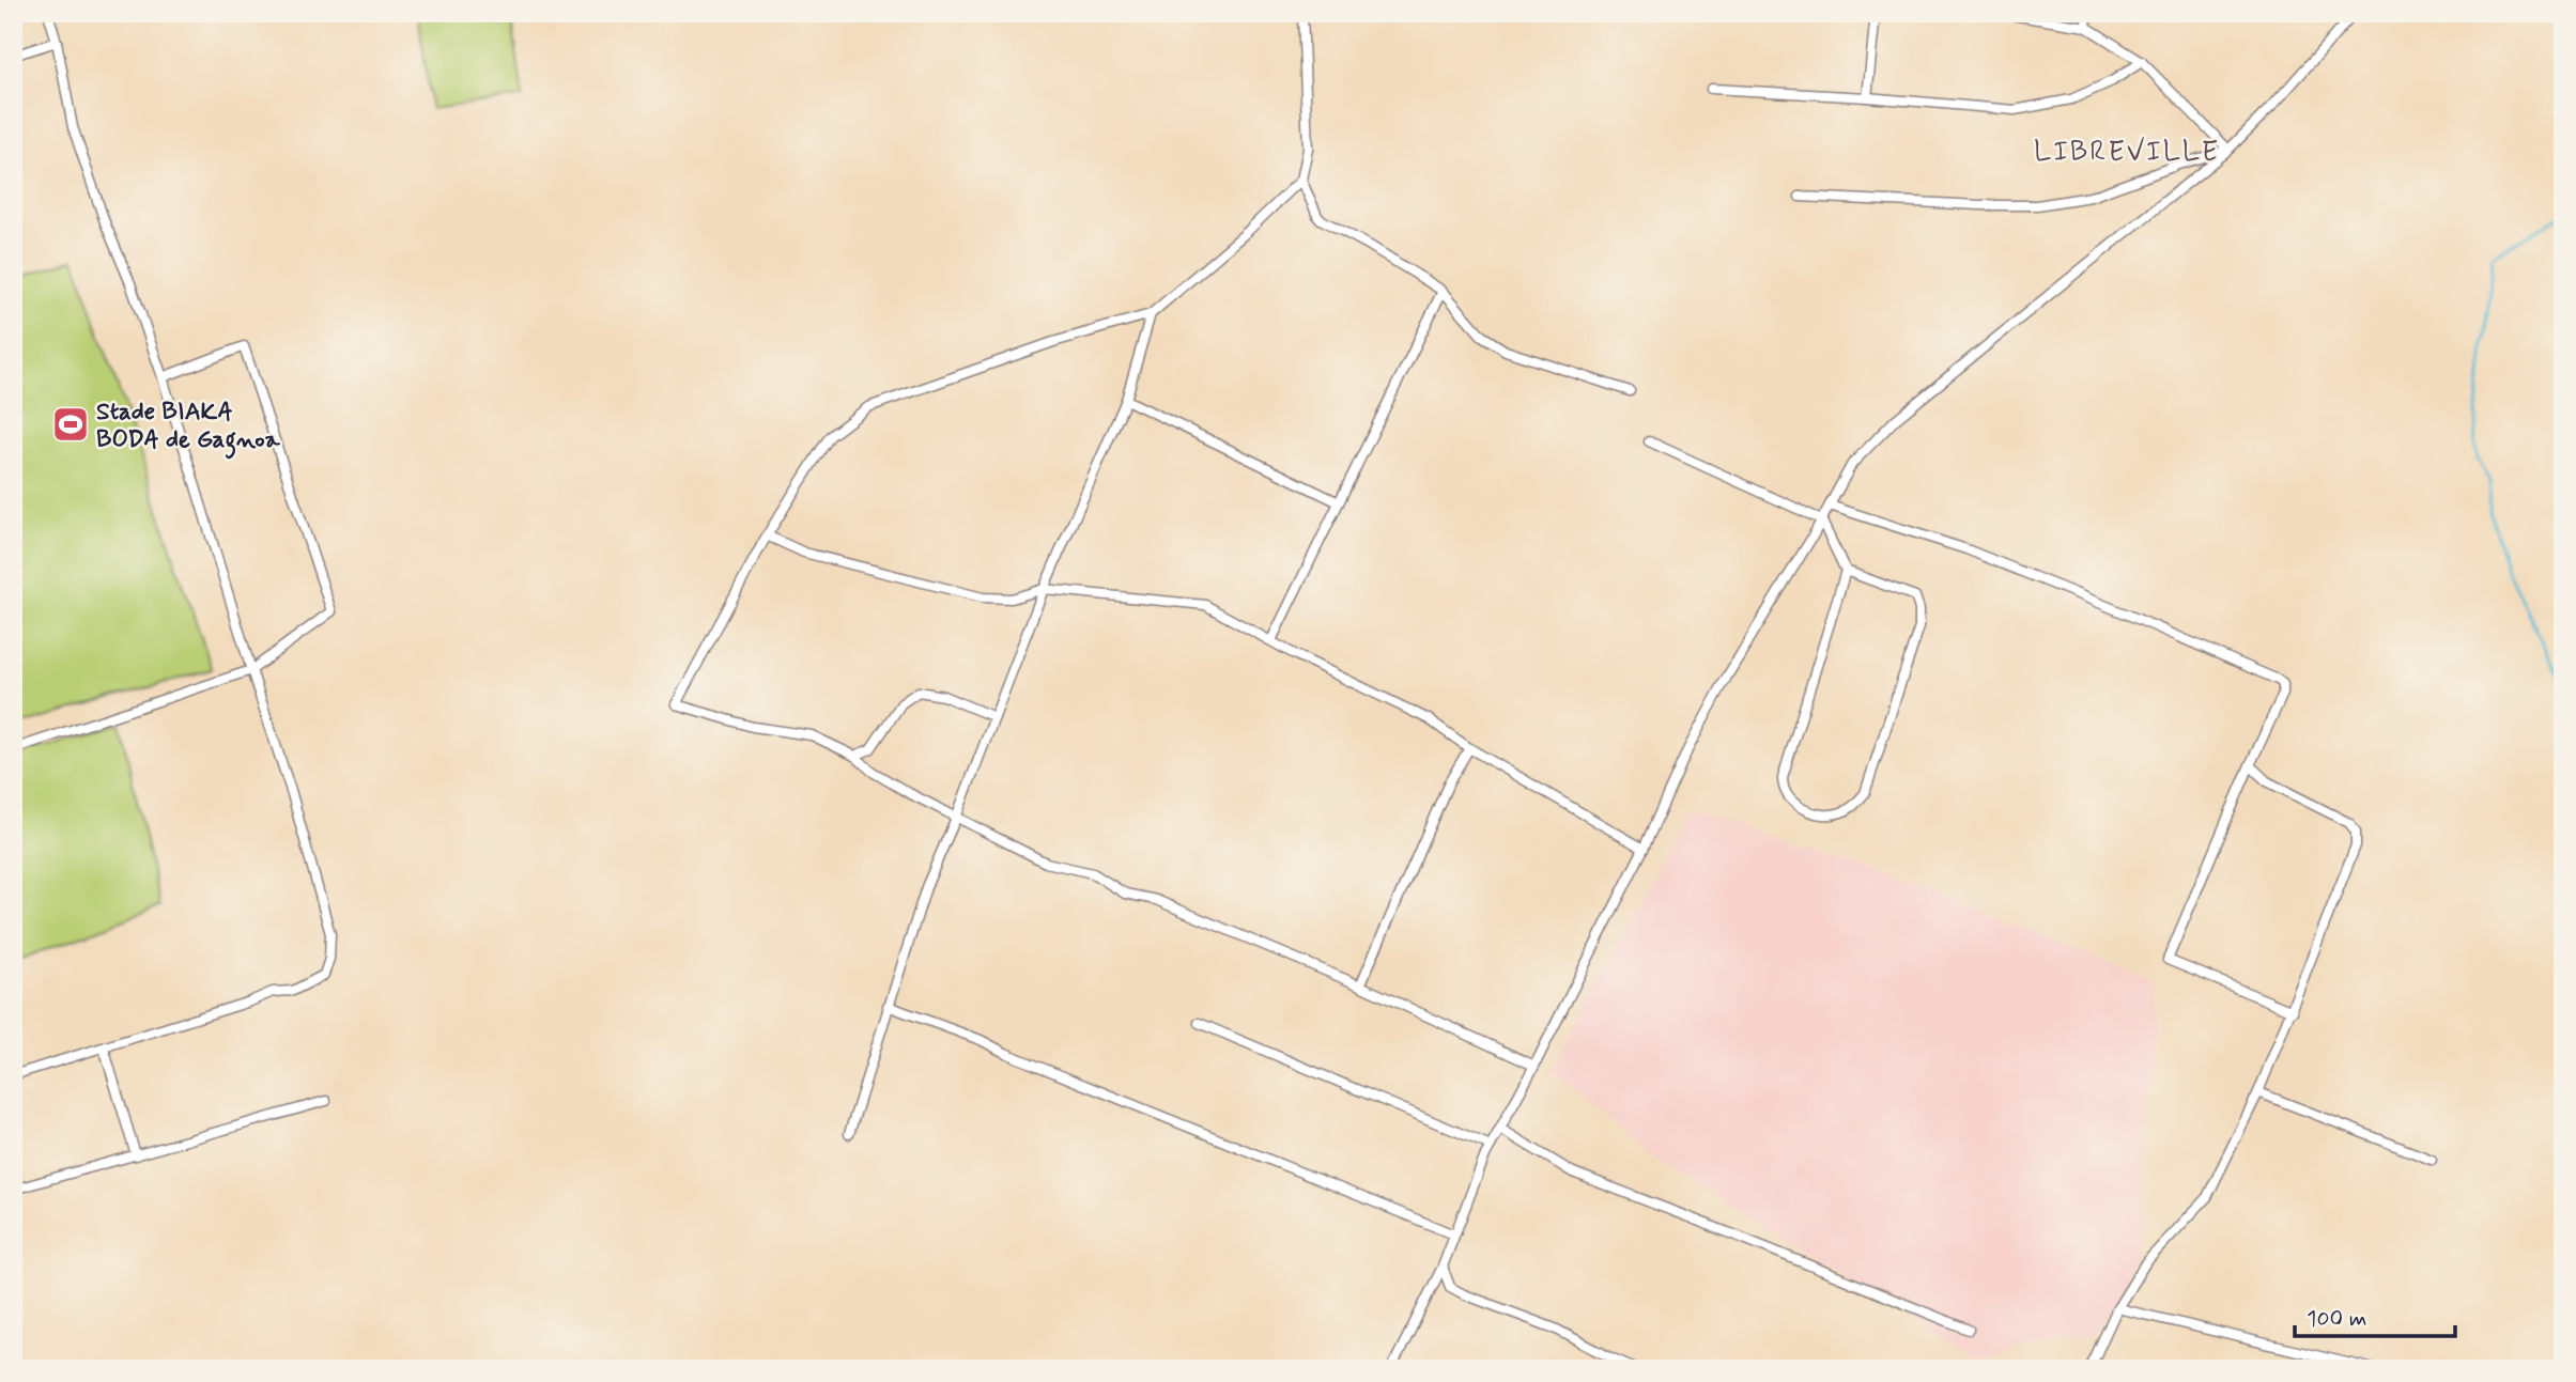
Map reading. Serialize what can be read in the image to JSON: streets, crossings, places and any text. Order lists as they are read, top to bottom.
{
  "districts": ["LIBREVILLE"],
  "places": {
    "sports": ["Stade BIAKA BODA de Gagnoa"]
  },
  "scale_bar": "100 m"
}
